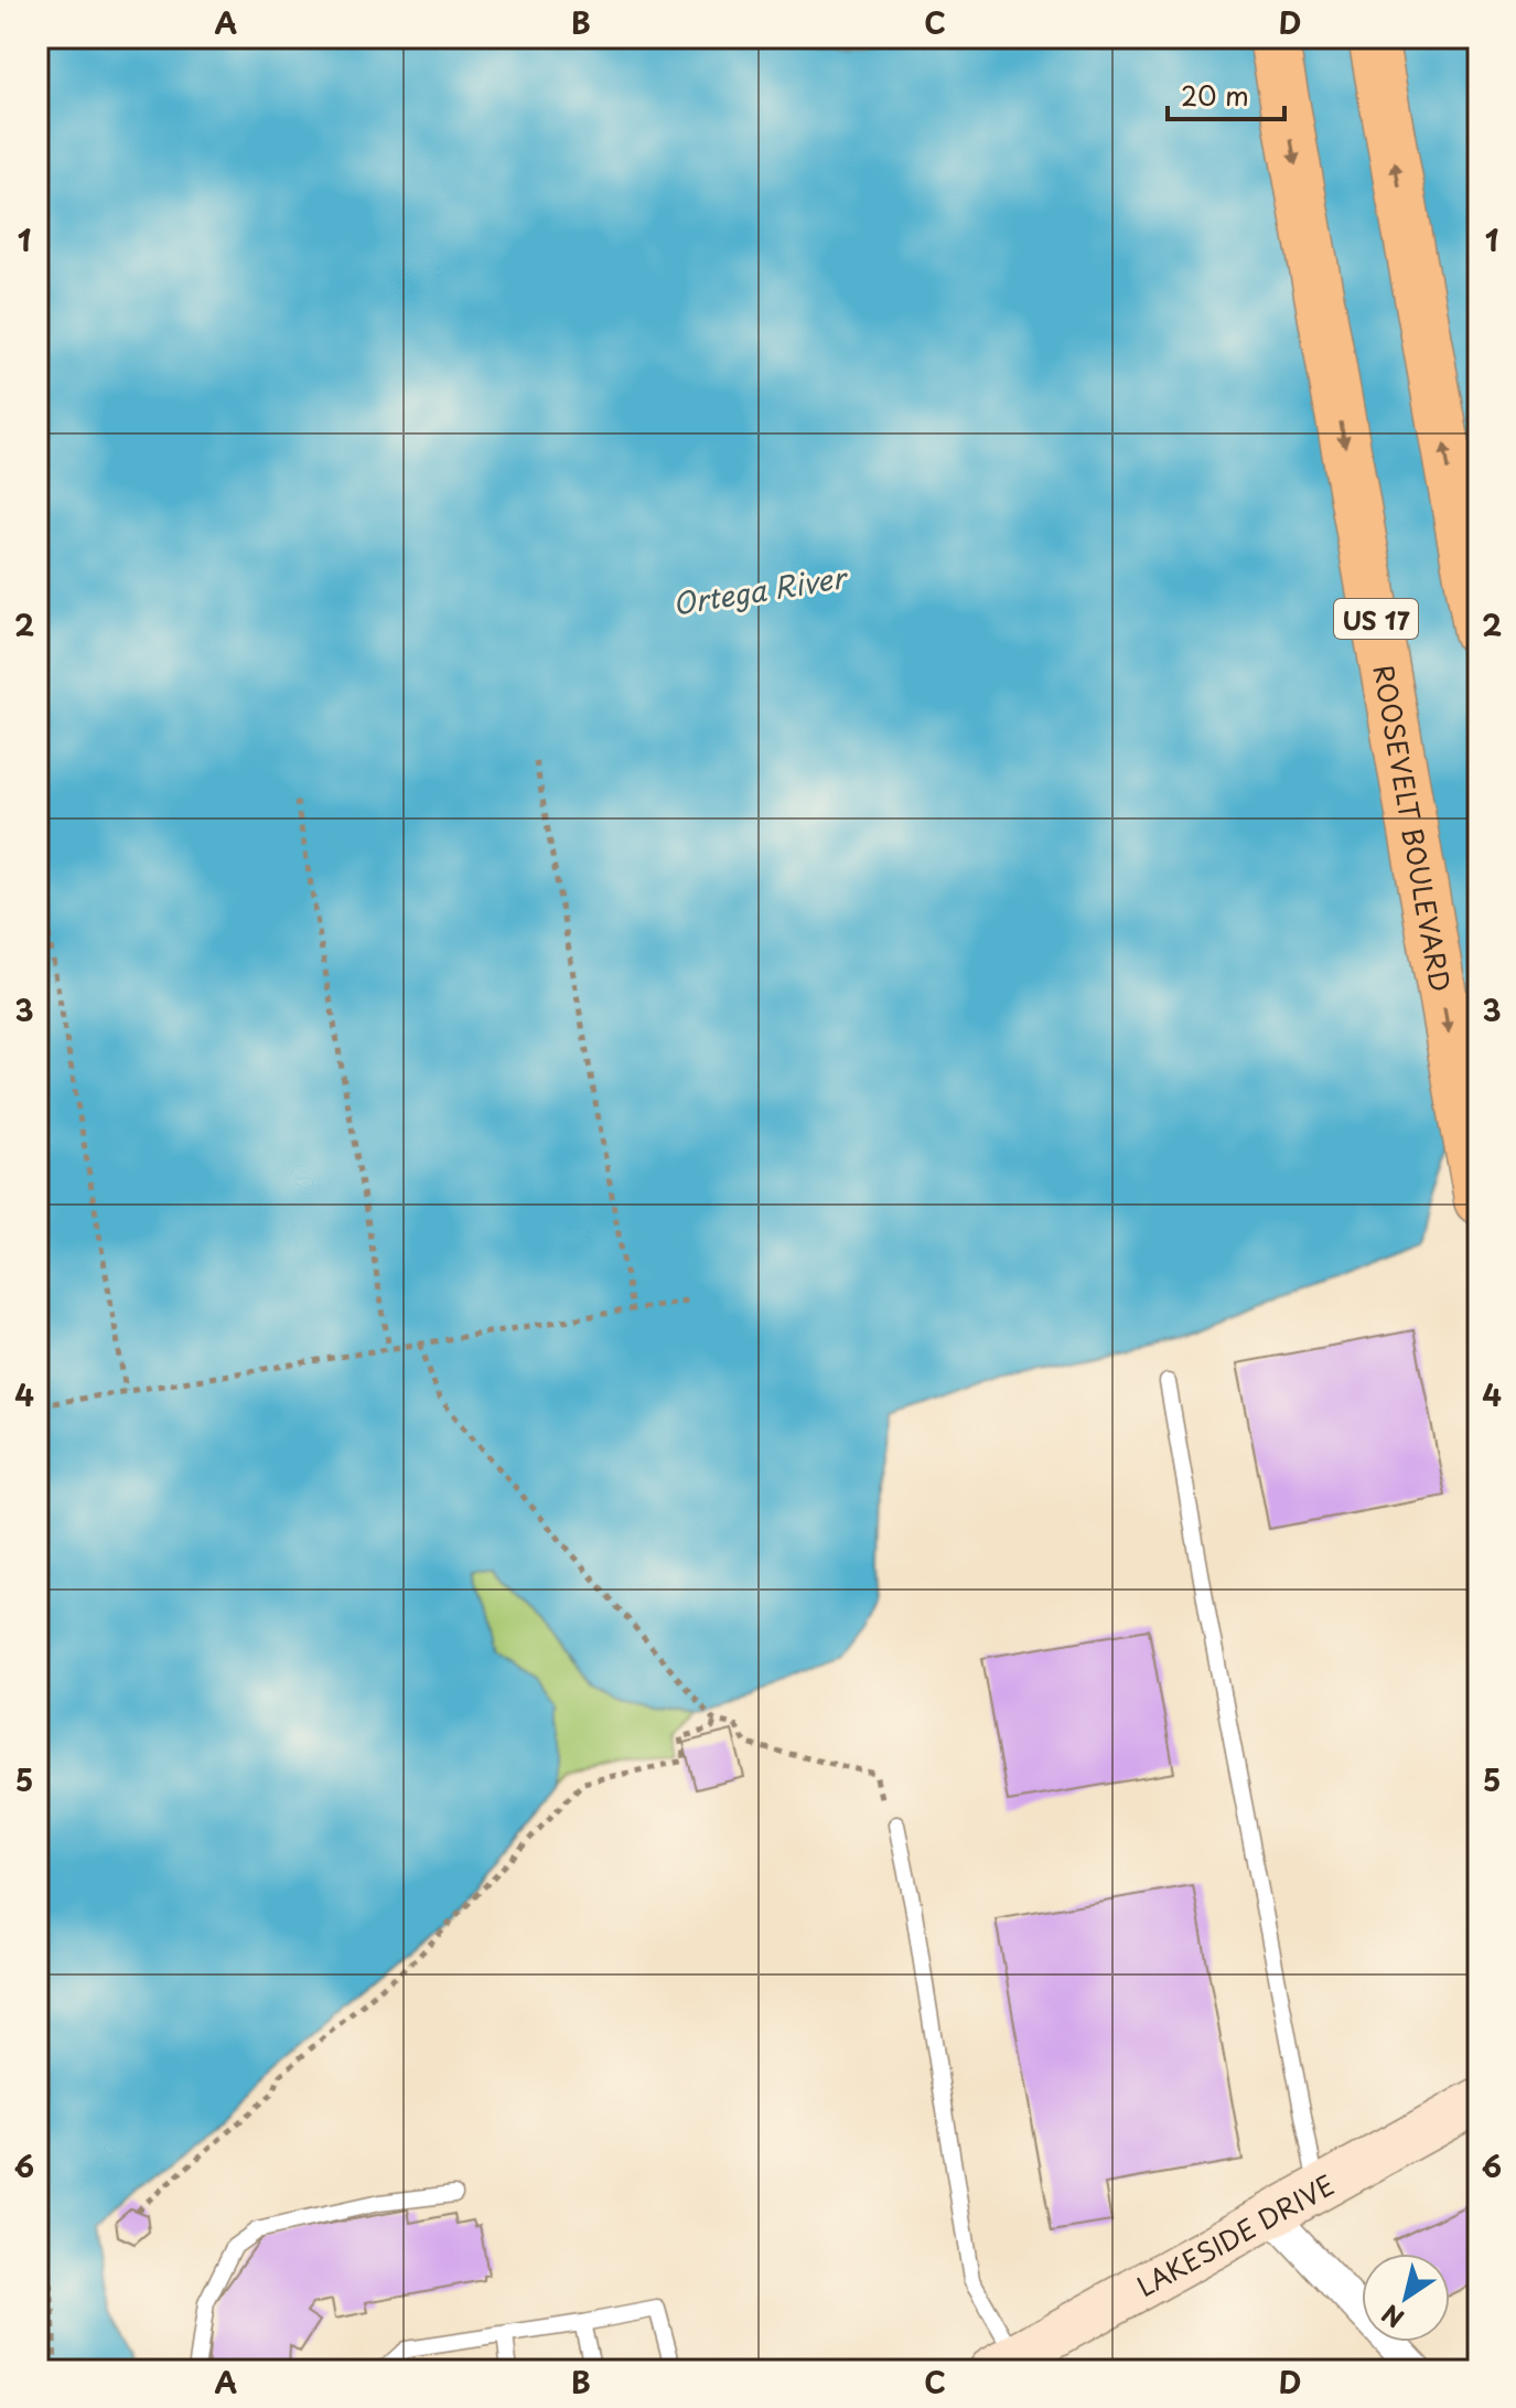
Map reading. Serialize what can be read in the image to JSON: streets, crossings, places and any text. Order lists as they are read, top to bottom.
{
  "streets": {
    "highway": ["US 17", "ROOSEVELT BOULEVARD"],
    "street": ["LAKESIDE DRIVE"]
  },
  "water": ["Ortega River"],
  "scale_bar": "20 m",
  "north": "bottom left",
  "grid": {
    "columns": [
      "A",
      "B",
      "C",
      "D"
    ],
    "rows": [
      "1",
      "2",
      "3",
      "4",
      "5",
      "6"
    ]
  }
}
